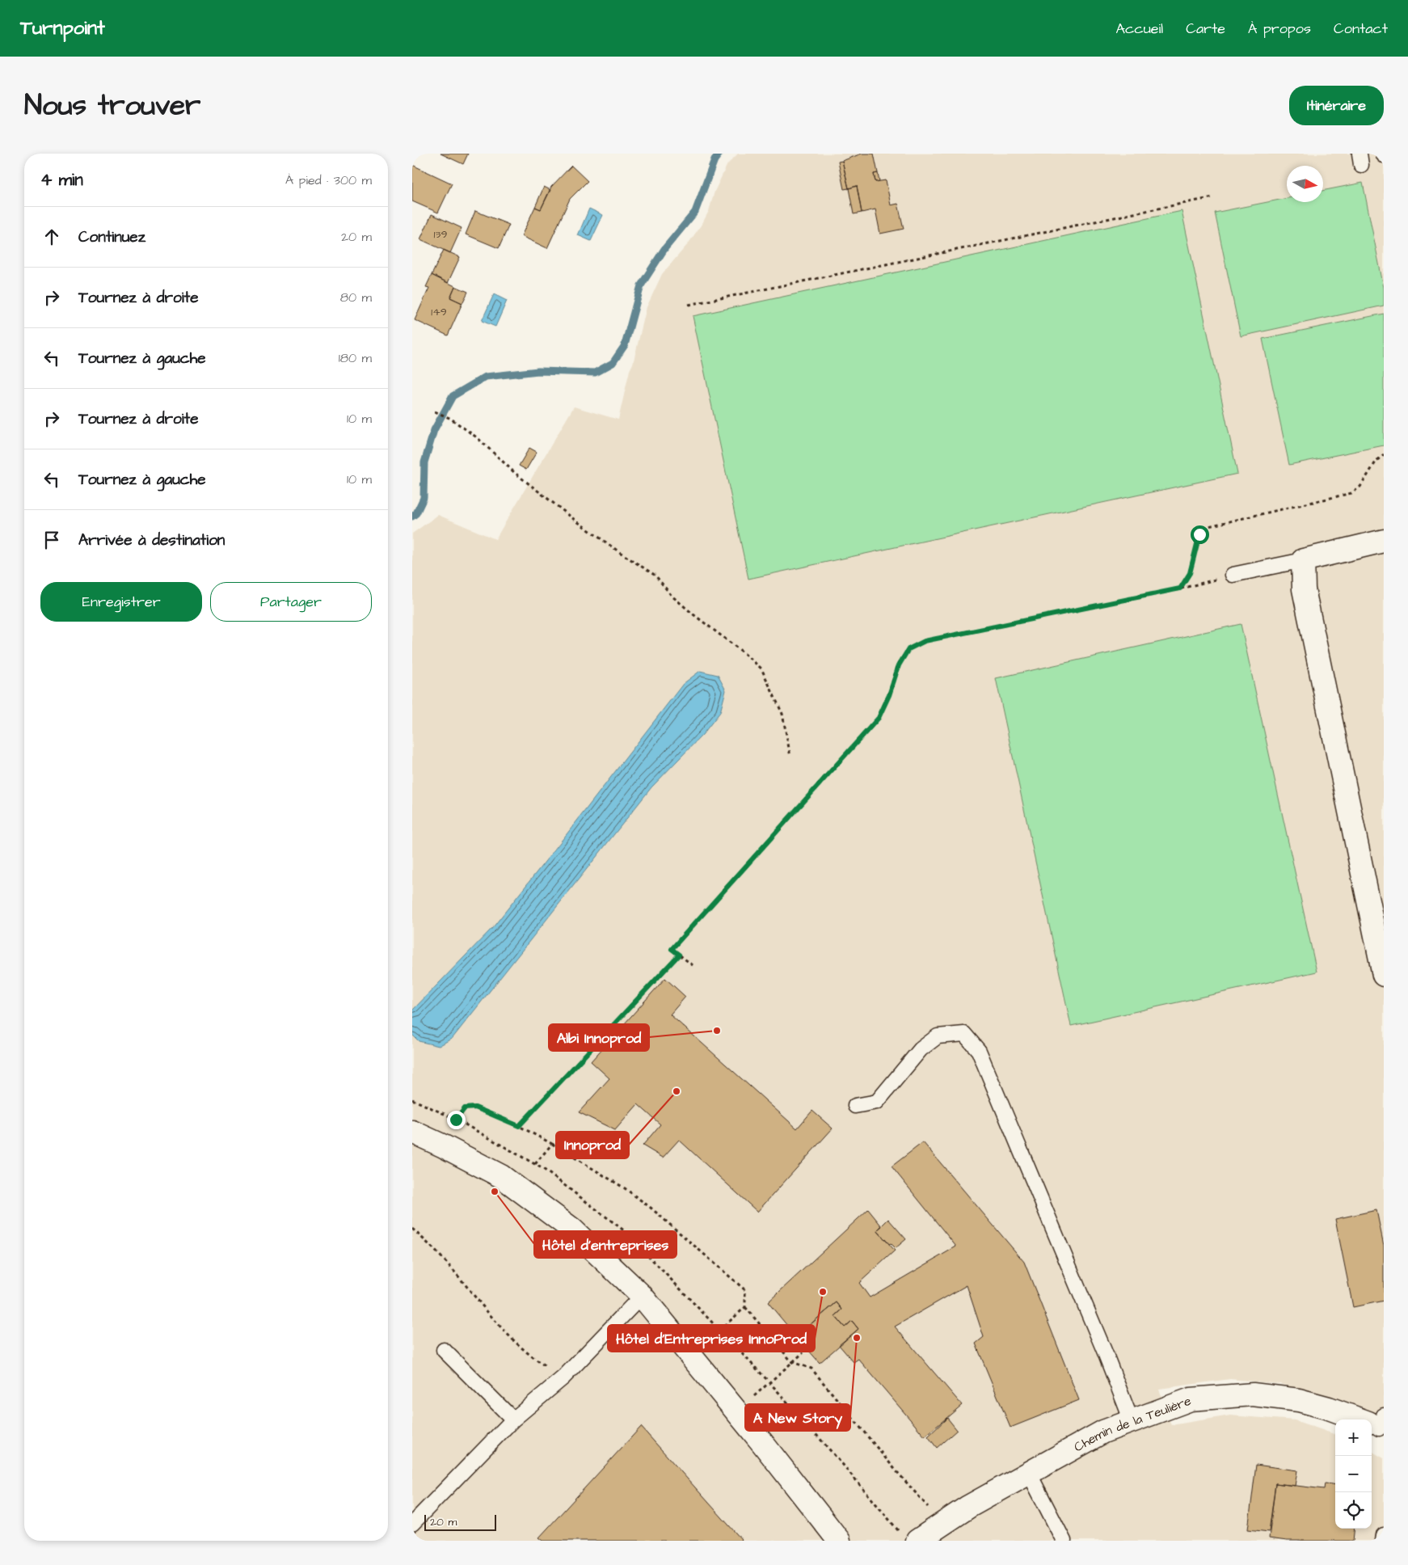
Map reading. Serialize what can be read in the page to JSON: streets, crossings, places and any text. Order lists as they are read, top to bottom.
{
  "streets": {
    "street": ["Chemin de la Teulière"]
  },
  "places": [
    "Albi Innoprod",
    "Innoprod",
    "Hôtel d'entreprises",
    "Hôtel d'Entreprises InnoProd",
    "A New Story"
  ],
  "house_numbers": ["139", "149"],
  "scale_bar": "20 m",
  "north": "right",
  "page": {
    "header": "Turnpoint",
    "nav": [
      "Accueil",
      "Carte",
      "À propos",
      "Contact"
    ],
    "title": "Nous trouver",
    "buttons": [
      "Itinéraire",
      ["Enregistrer", "Partager"]
    ],
    "heading": ["4 min", "À pied · 300 m"],
    "list": [
      ["Continuez", "20 m"],
      ["Tournez à droite", "80 m"],
      ["Tournez à gauche", "180 m"],
      ["Tournez à droite", "10 m"],
      ["Tournez à gauche", "10 m"],
      "Arrivée à destination"
    ],
    "map_buttons": ["+", "−"],
    "scale": "20 m"
  }
}
